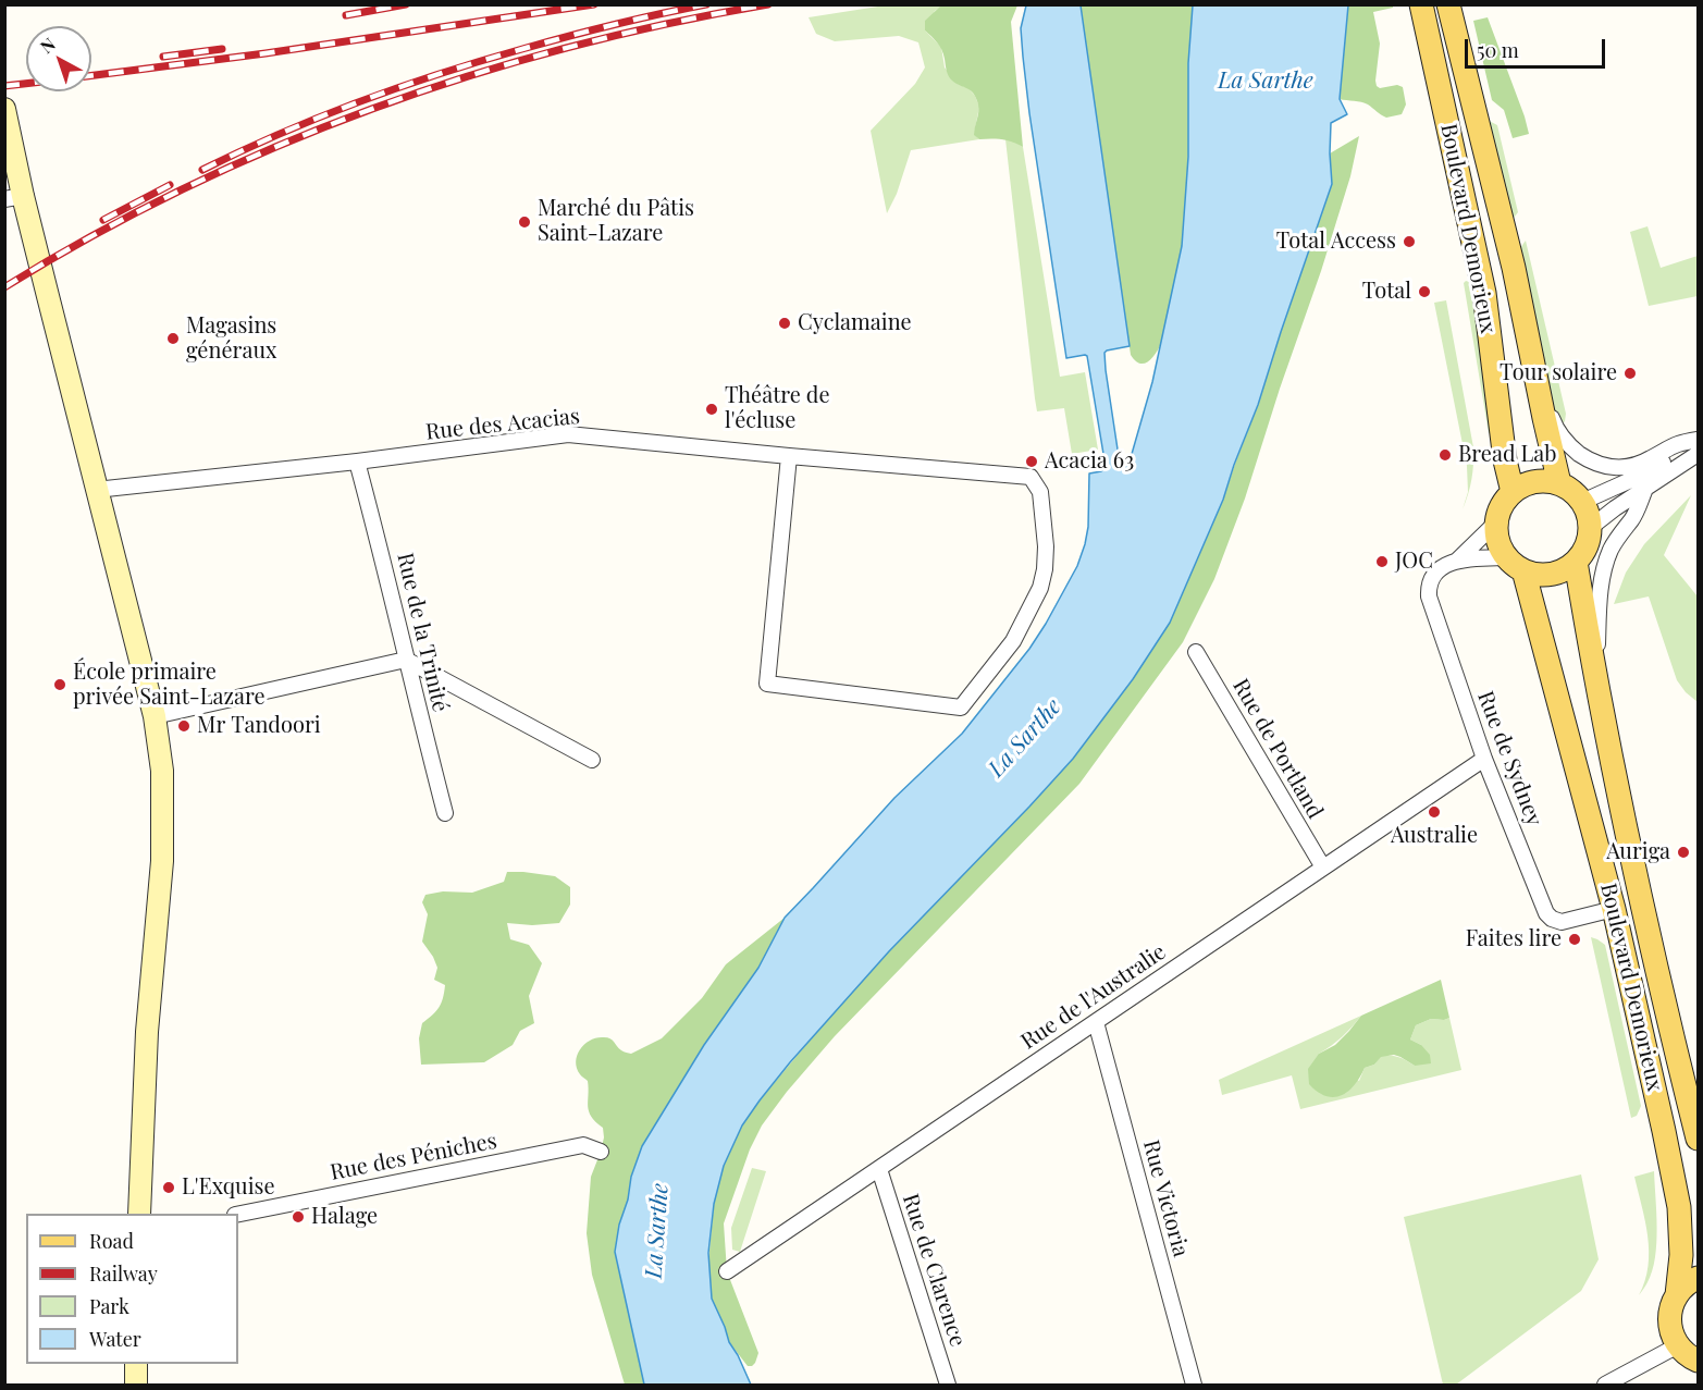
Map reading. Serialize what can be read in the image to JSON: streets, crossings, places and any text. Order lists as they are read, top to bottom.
{
  "streets": {
    "main road": ["Boulevard Demorieux"],
    "street": [
      "Rue des Acacias",
      "Rue de la Trinité",
      "Rue de Portland",
      "Rue de Sydney",
      "Rue de l'Australie",
      "Rue des Péniches",
      "Rue Victoria",
      "Rue de Clarence"
    ]
  },
  "crossings": [
    ["Boulevard Demorieux", "Rue de Sydney"],
    ["Rue des Acacias", "Rue de la Trinité"],
    ["Rue de Portland", "Rue de l'Australie"],
    ["Rue de Sydney", "Rue de l'Australie"],
    ["Rue de l'Australie", "Rue Victoria"],
    ["Rue de l'Australie", "Rue de Clarence"]
  ],
  "water": ["La Sarthe"],
  "places": [
    "Marché du Pâtis Saint-Lazare",
    "Total Access",
    "Total",
    "Cyclamaine",
    "Magasins généraux",
    "Tour solaire",
    "Théâtre de l'écluse",
    "Bread Lab",
    "Acacia 63",
    "JOC",
    "École primaire privée Saint-Lazare",
    "Mr Tandoori",
    "Australie",
    "Auriga",
    "Faites lire",
    "L'Exquise",
    "Halage"
  ],
  "legend": [
    "Road",
    "Railway",
    "Park",
    "Water"
  ],
  "scale_bar": "50 m",
  "north": "top left"
}
